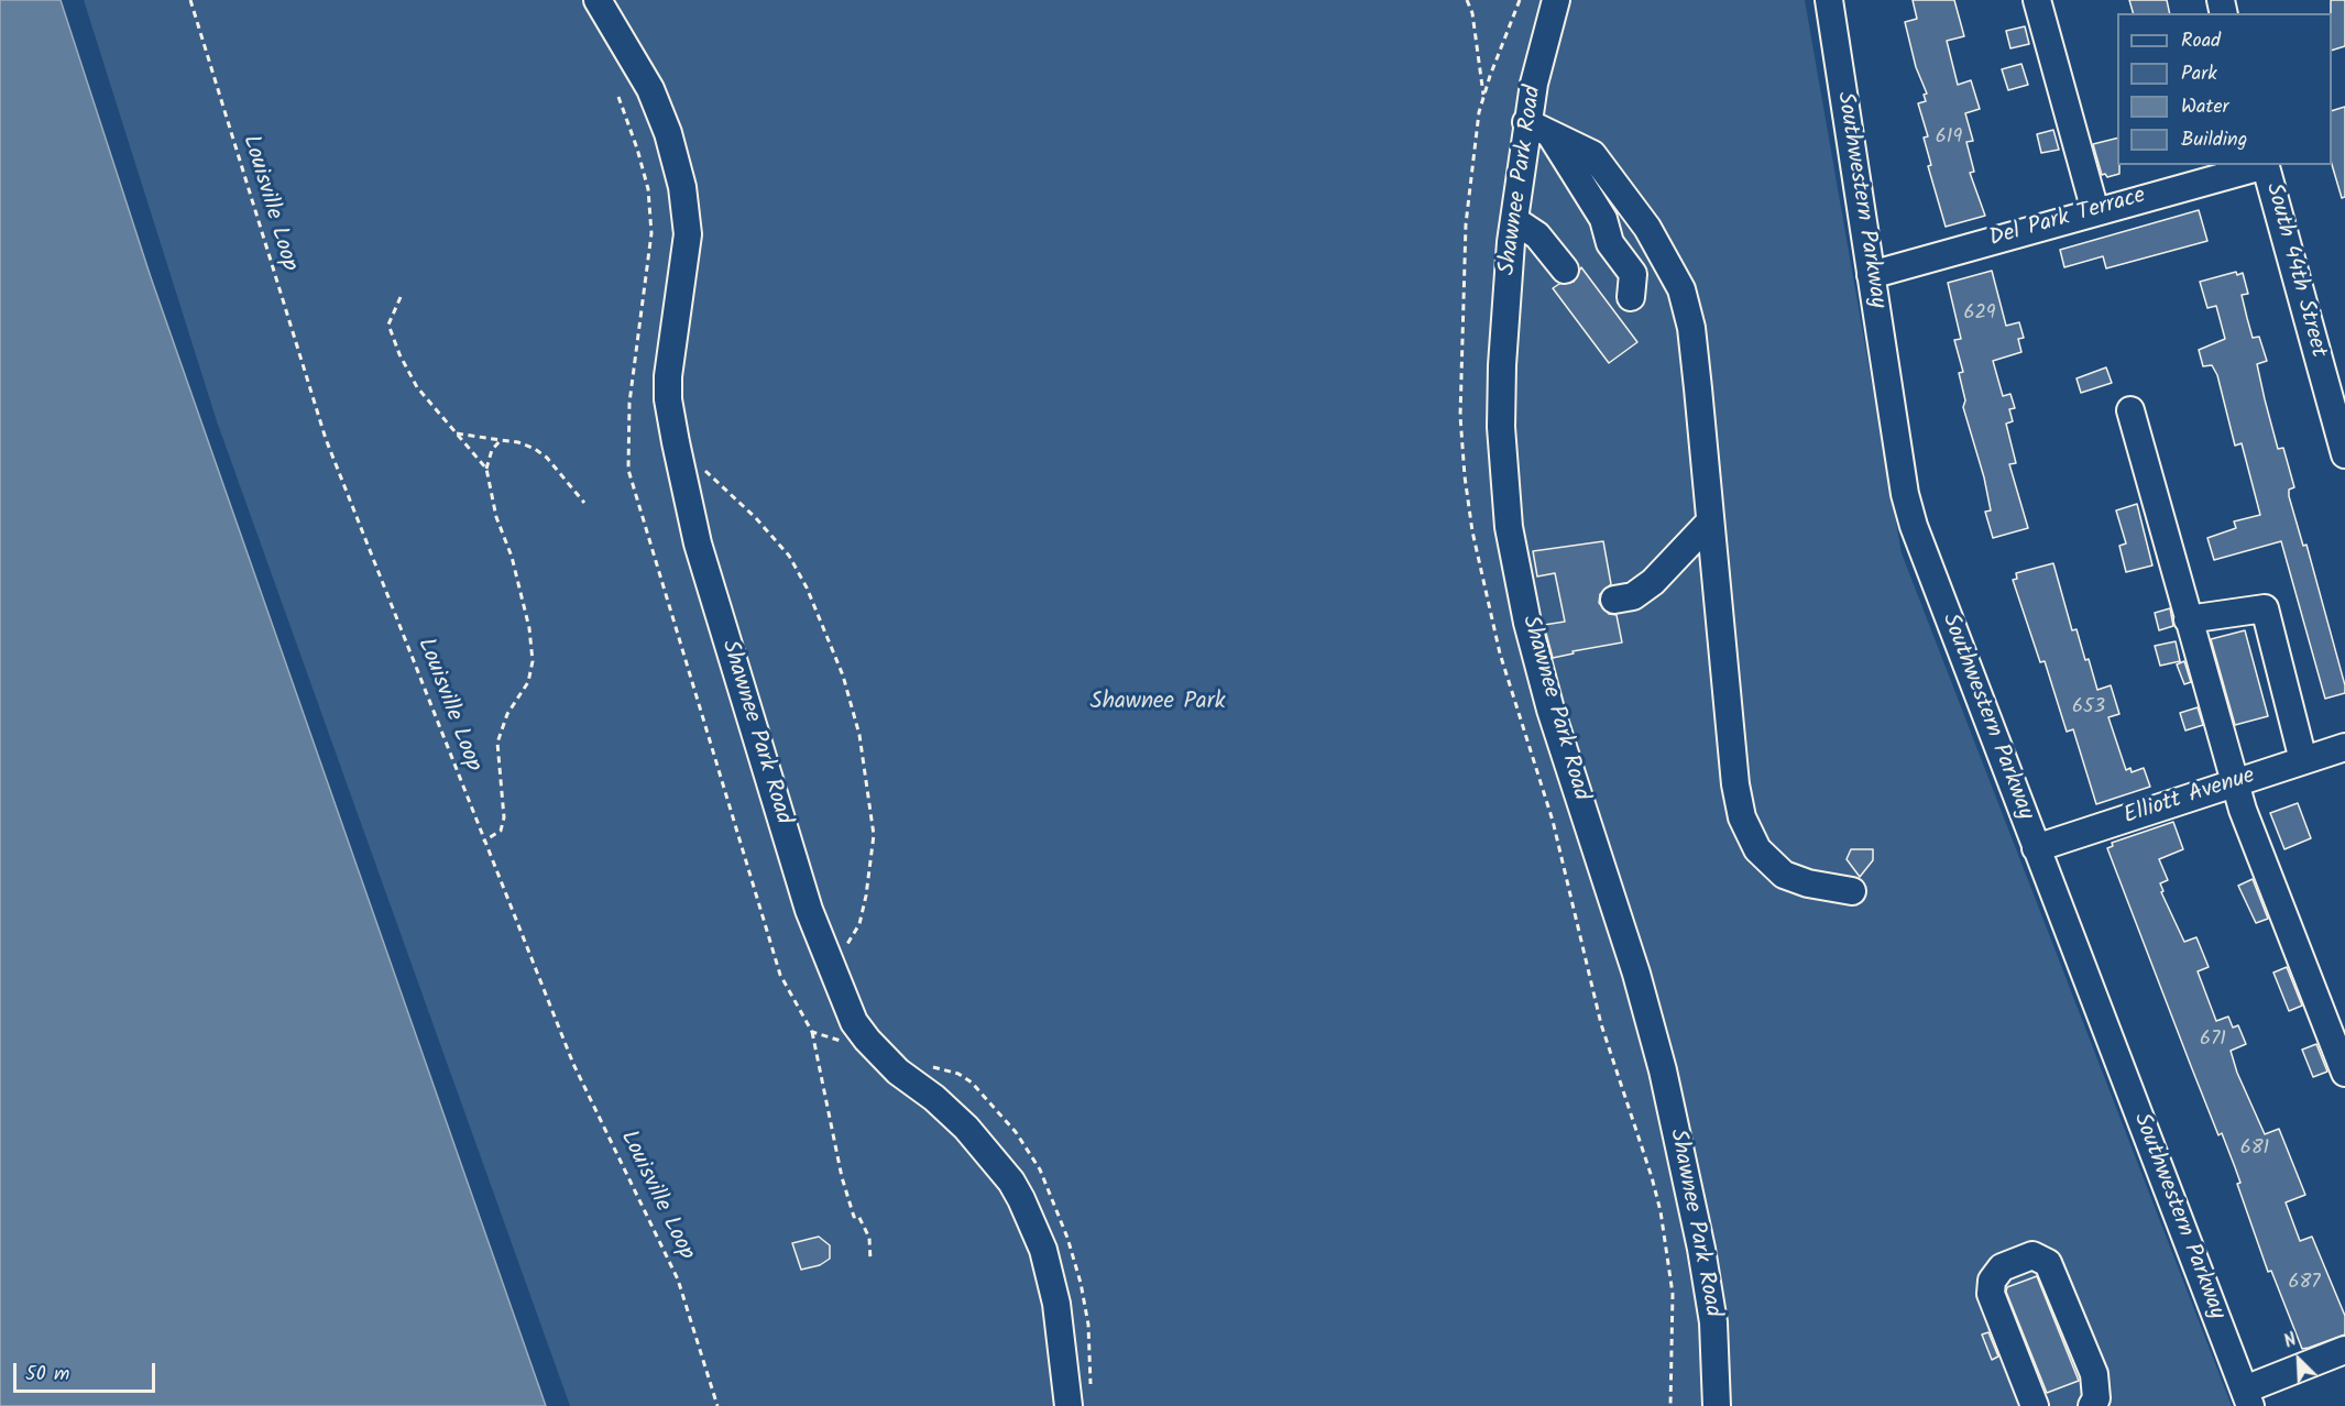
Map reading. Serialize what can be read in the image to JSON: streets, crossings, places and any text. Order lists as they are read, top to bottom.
{
  "streets": {
    "street": [
      "Shawnee Park Road",
      "Southwestern Parkway",
      "Del Park Terrace",
      "South 44th Street",
      "Elliott Avenue"
    ],
    "path": ["Louisville Loop"]
  },
  "crossings": [
    ["Southwestern Parkway", "Del Park Terrace"],
    ["Southwestern Parkway", "Elliott Avenue"]
  ],
  "parks": ["Shawnee Park"],
  "house_numbers": [
    "619",
    "629",
    "653",
    "671",
    "681",
    "687"
  ],
  "legend": [
    "Road",
    "Park",
    "Water",
    "Building"
  ],
  "scale_bar": "50 m",
  "north": "top left"
}
